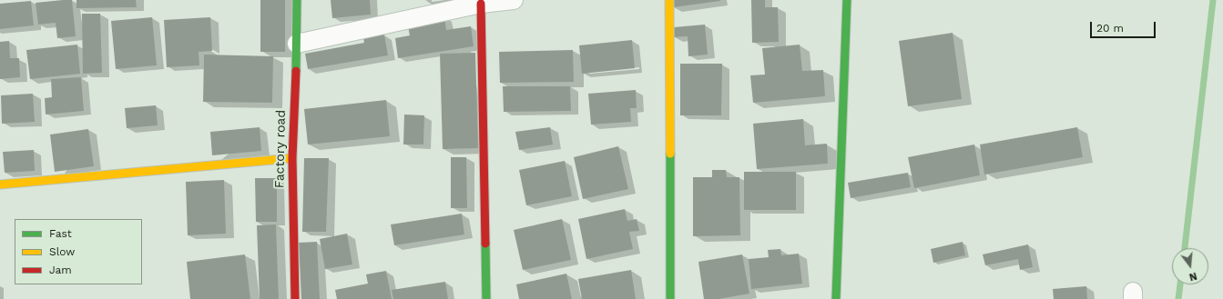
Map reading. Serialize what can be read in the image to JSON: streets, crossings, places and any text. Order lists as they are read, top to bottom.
{
  "streets": {
    "street": ["Factory road"]
  },
  "legend": ["Fast", "Slow", "Jam"],
  "scale_bar": "20 m",
  "north": "bottom"
}
